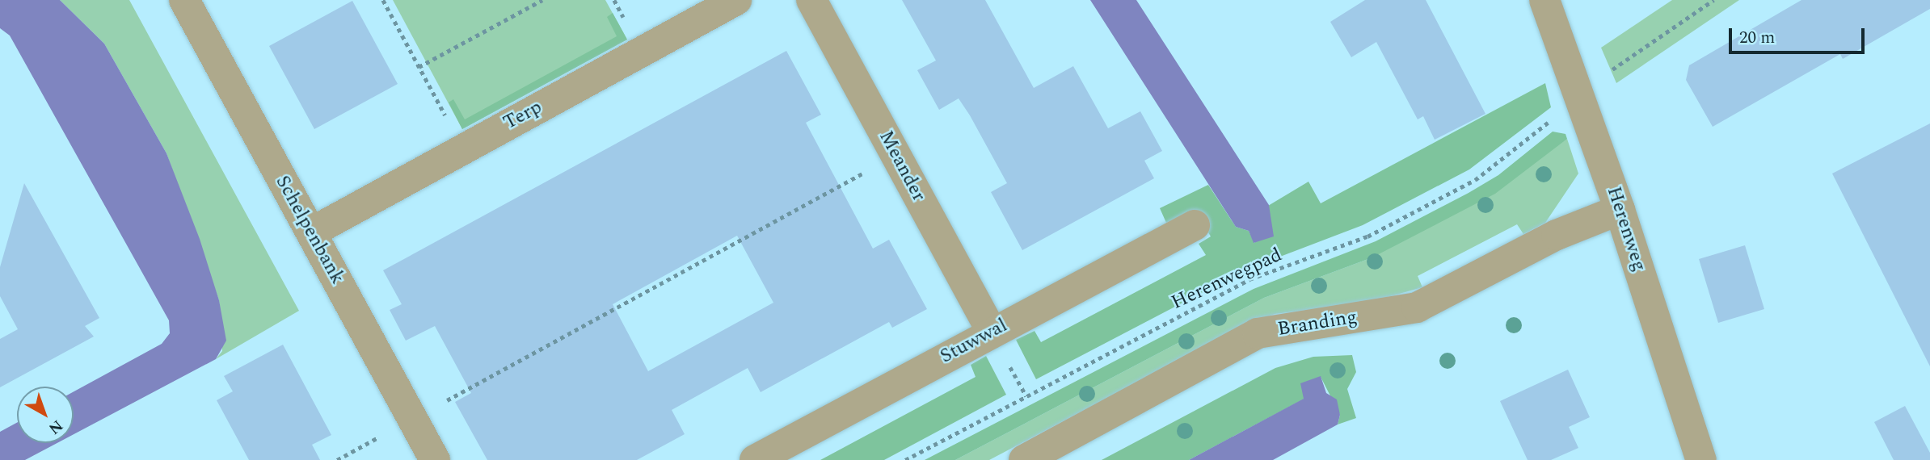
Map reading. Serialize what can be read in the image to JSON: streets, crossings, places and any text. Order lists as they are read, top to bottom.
{
  "streets": {
    "street": [
      "Terp",
      "Meander",
      "Herenweg",
      "Schelpenbank",
      "Branding",
      "Stuwwal"
    ],
    "path": ["Herenwegpad"]
  },
  "crossings": [
    ["Terp", "Schelpenbank"],
    ["Meander", "Stuwwal"],
    ["Herenweg", "Herenwegpad"],
    ["Herenweg", "Branding"]
  ],
  "scale_bar": "20 m",
  "north": "bottom right"
}
